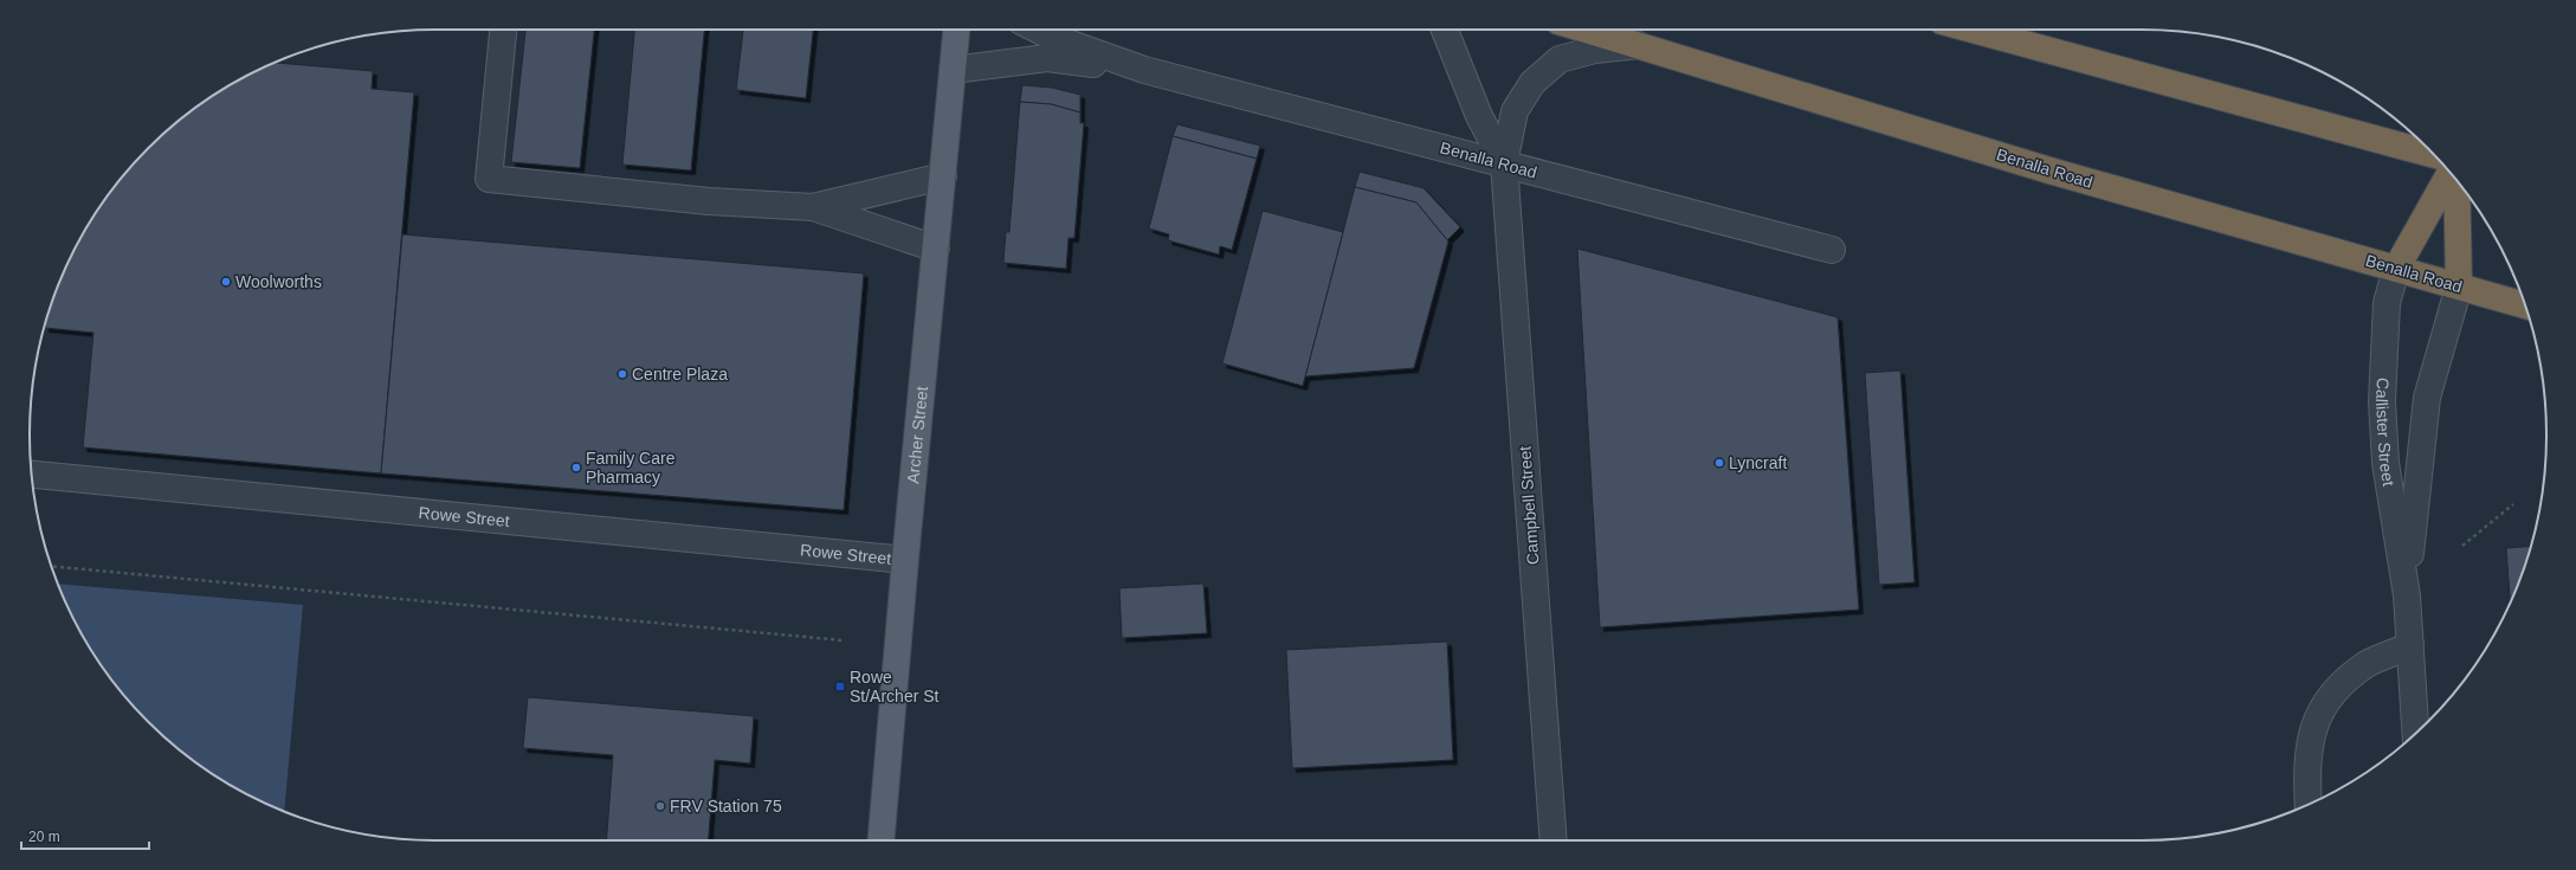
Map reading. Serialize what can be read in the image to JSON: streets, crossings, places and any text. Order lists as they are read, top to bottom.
{
  "streets": {
    "highway": ["Benalla Road"],
    "main road": ["Archer Street"],
    "street": ["Callister Street", "Campbell Street", "Rowe Street"]
  },
  "crossings": [
    ["Benalla Road", "Callister Street"],
    ["Benalla Road", "Archer Street"],
    ["Benalla Road", "Campbell Street"],
    ["Archer Street", "Rowe Street"]
  ],
  "places": {
    "other": [
      "Woolworths",
      "Centre Plaza",
      "Lyncraft",
      "Family Care Pharmacy",
      "FRV Station 75"
    ],
    "transit": ["Rowe St/Archer St"]
  },
  "scale_bar": "20 m"
}
